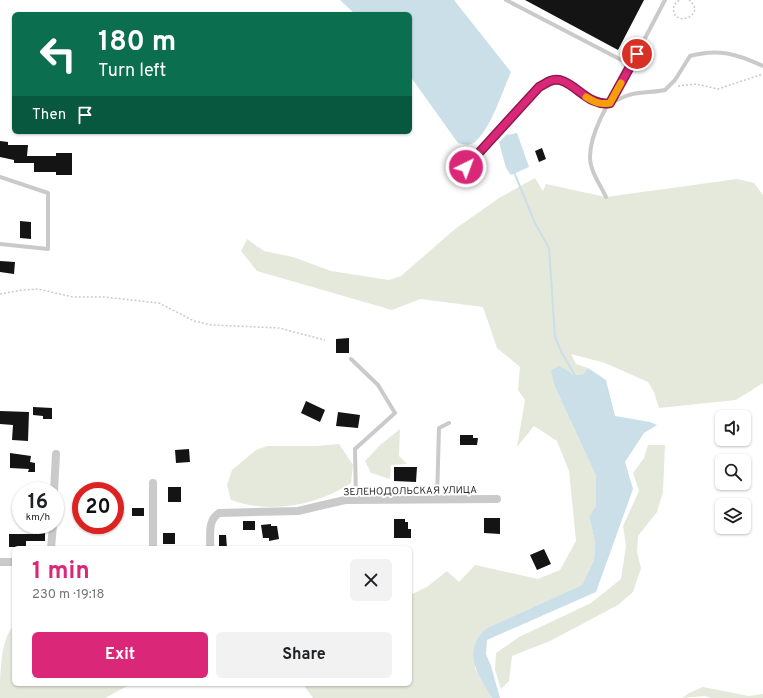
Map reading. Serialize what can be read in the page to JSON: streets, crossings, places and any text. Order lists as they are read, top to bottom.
{
  "streets": {
    "street": ["ЗЕЛЕНОДОЛЬСКАЯ УЛИЦА"]
  },
  "page": {
    "turn": ["180 m", "Turn left"],
    "then": "Then",
    "speed": "16 km/h",
    "limit": "20",
    "heading": ["1 min", "230 m · 19:18"],
    "buttons": ["Exit", "Share"]
  }
}
